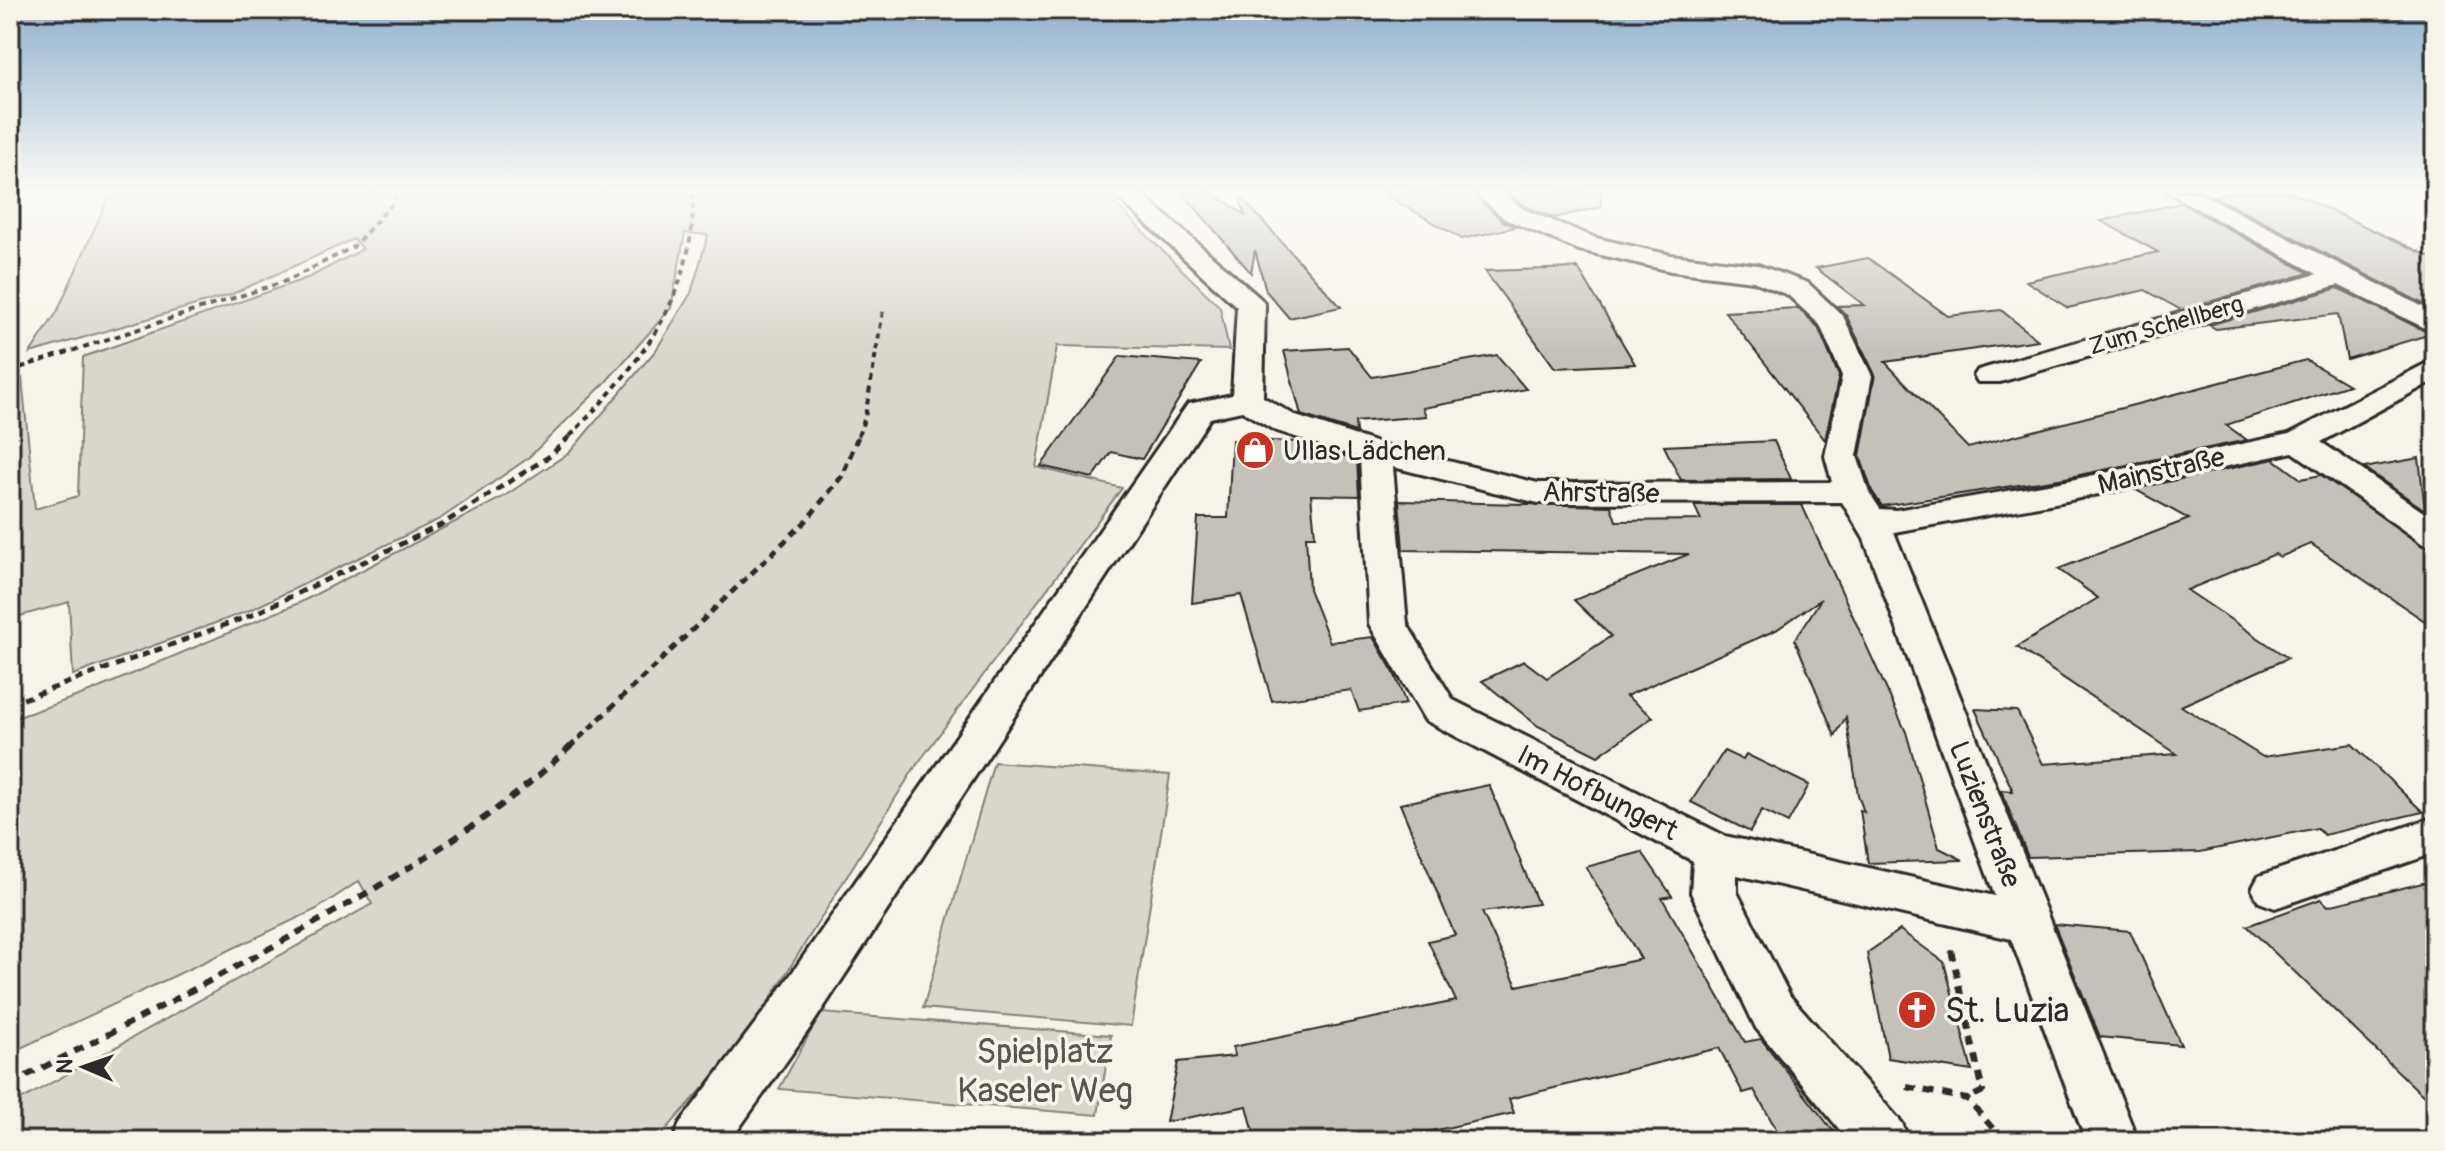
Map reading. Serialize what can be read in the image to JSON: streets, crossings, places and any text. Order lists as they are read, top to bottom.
{
  "streets": {
    "street": [
      "Zum Schellberg",
      "Mainstraße",
      "Ahrstraße",
      "Im Hofbungert",
      "Luzienstraße"
    ]
  },
  "crossings": [
    ["Mainstraße", "Ahrstraße"],
    ["Mainstraße", "Luzienstraße"],
    ["Ahrstraße", "Im Hofbungert"],
    ["Ahrstraße", "Luzienstraße"],
    ["Im Hofbungert", "Luzienstraße"]
  ],
  "parks": ["Spielplatz Kaseler Weg"],
  "places": {
    "shop": ["Ullas Lädchen"],
    "church": ["St. Luzia"]
  },
  "north": "left"
}
